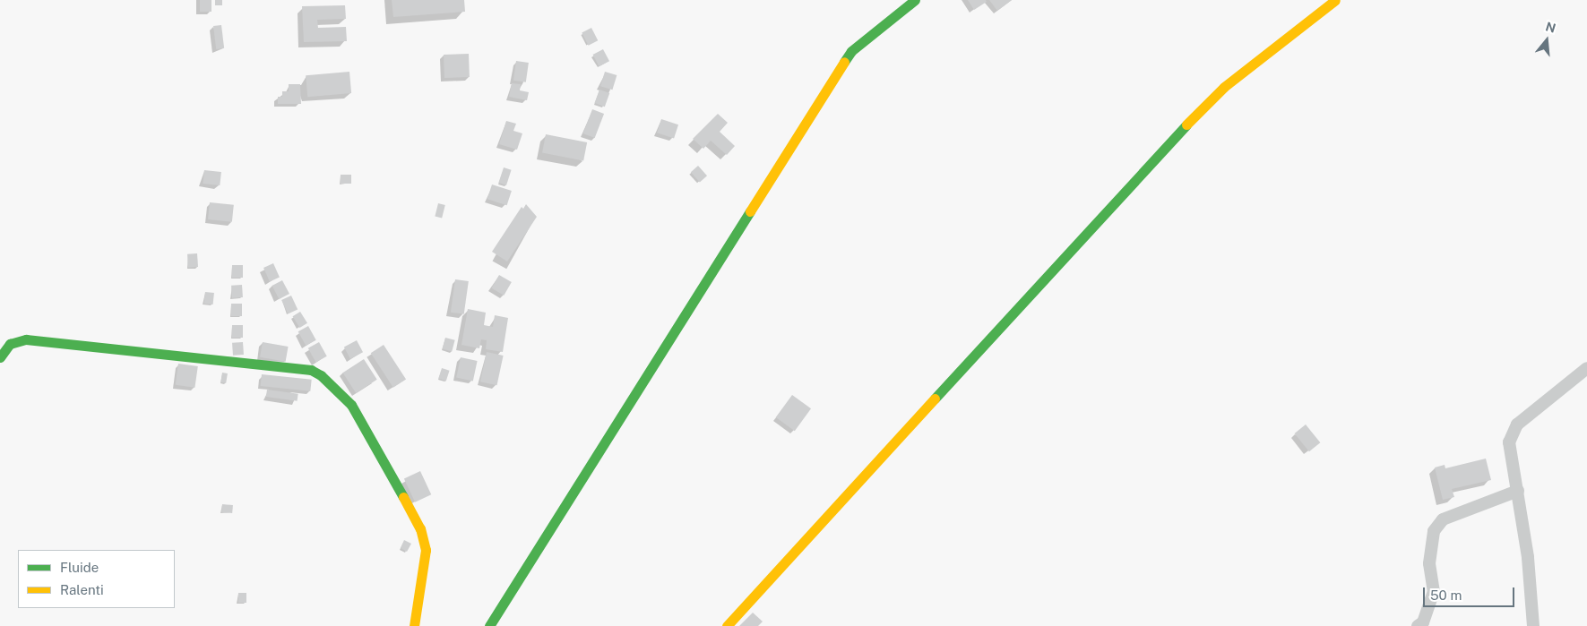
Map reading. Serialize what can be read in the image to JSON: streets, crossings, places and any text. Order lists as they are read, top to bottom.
{
  "legend": ["Fluide", "Ralenti"],
  "scale_bar": "50 m",
  "north": "top"
}
